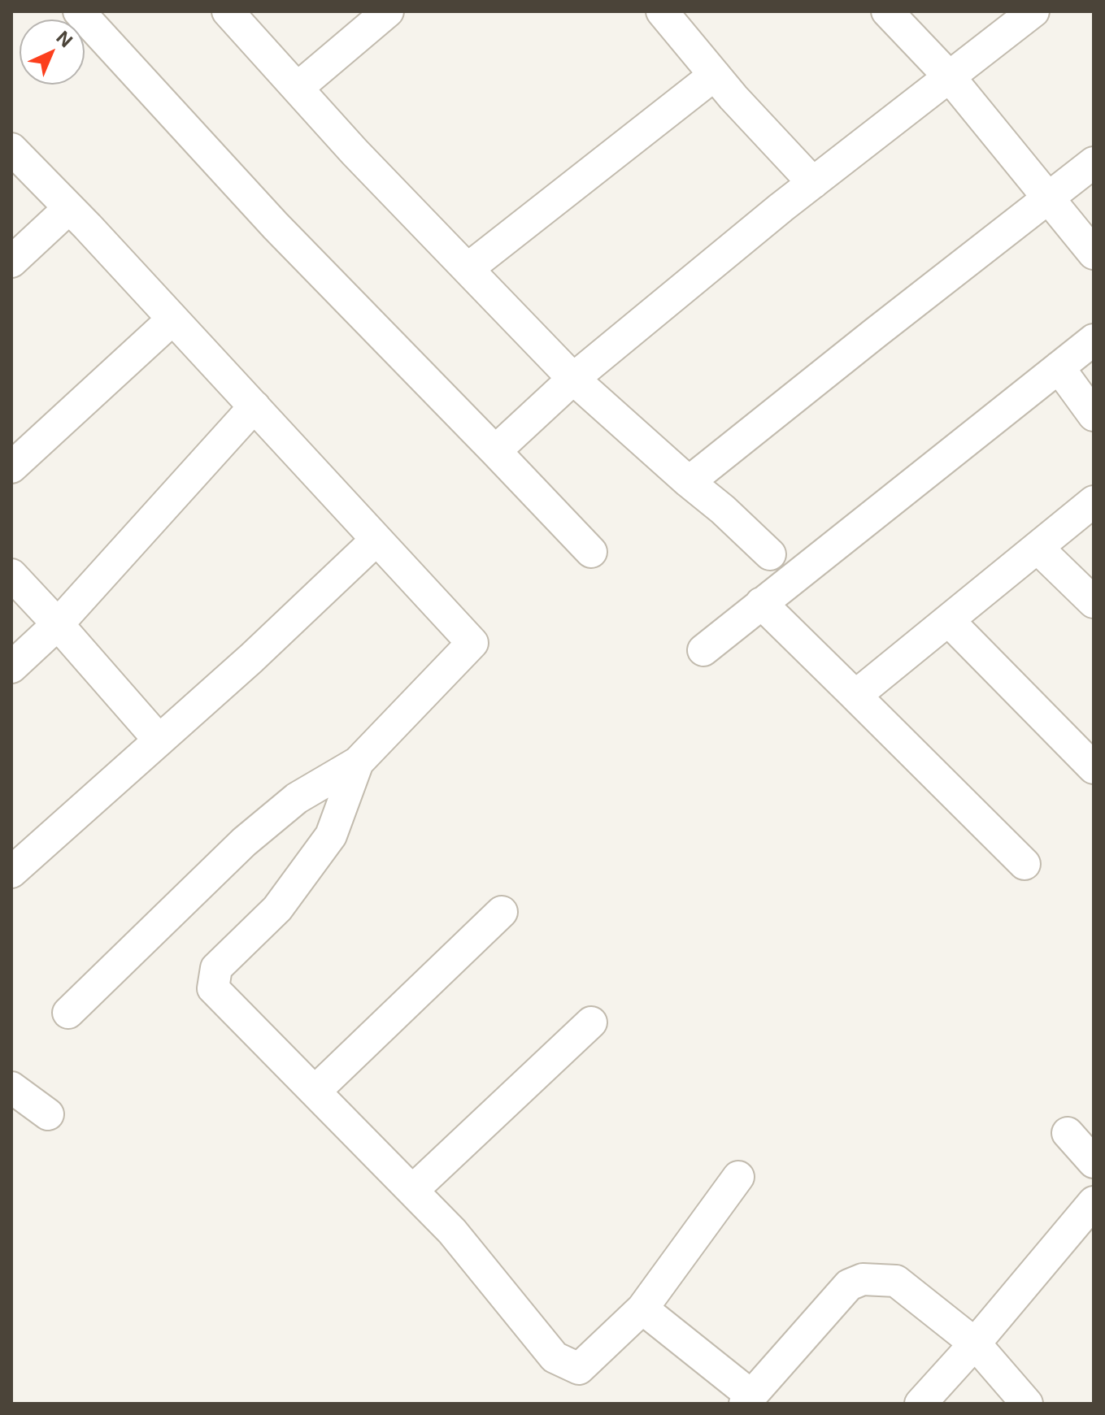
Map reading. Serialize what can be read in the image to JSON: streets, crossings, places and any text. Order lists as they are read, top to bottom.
{
  "north": "top right"
}
